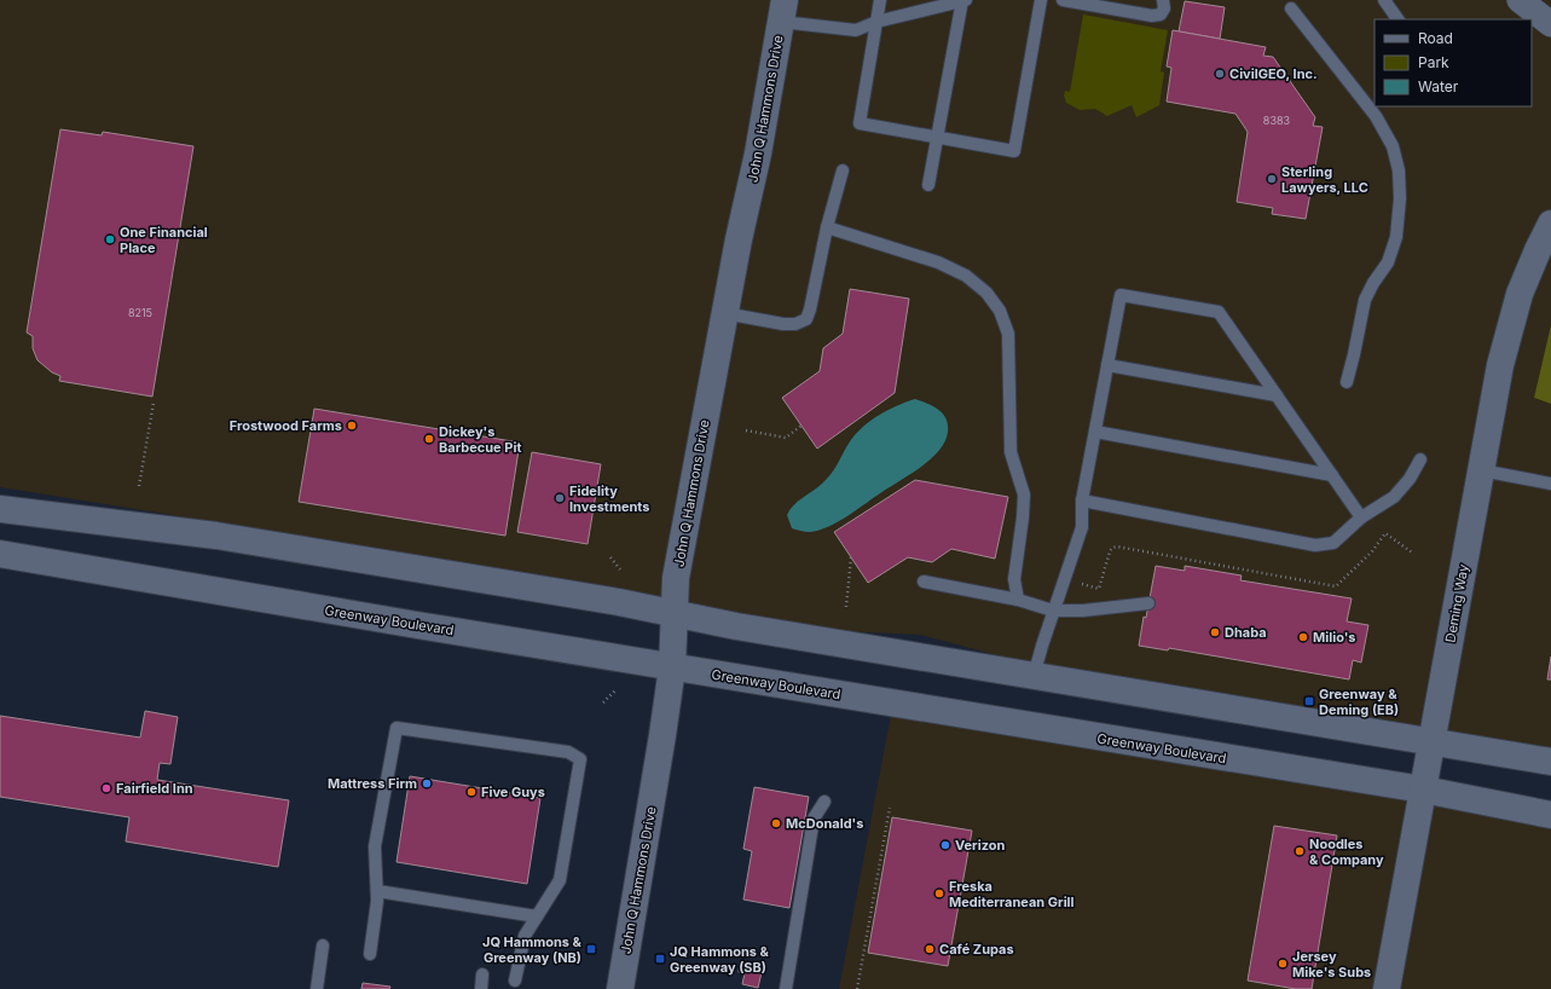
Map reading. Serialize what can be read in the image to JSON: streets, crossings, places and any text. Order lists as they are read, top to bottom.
{
  "streets": {
    "street": ["John Q Hammons Drive", "Deming Way", "Greenway Boulevard"]
  },
  "crossings": [
    ["John Q Hammons Drive", "Greenway Boulevard"],
    ["Deming Way", "Greenway Boulevard"]
  ],
  "places": {
    "other": [
      "CivilGEO, Inc.",
      "Sterling Lawyers, LLC",
      "One Financial Place",
      "Frostwood Farms",
      "Dickey's Barbecue Pit",
      "Fidelity Investments",
      "Dhaba",
      "Milio's",
      "Mattress Firm",
      "Fairfield Inn",
      "Five Guys",
      "McDonald's",
      "Verizon",
      "Noodles & Company",
      "Freska Mediterranean Grill",
      "Café Zupas",
      "Jersey Mike's Subs"
    ],
    "transit": ["Greenway & Deming (EB)", "JQ Hammons & Greenway (NB)", "JQ Hammons & Greenway (SB)"]
  },
  "house_numbers": ["8383", "8215"],
  "legend": ["Road", "Park", "Water"]
}
